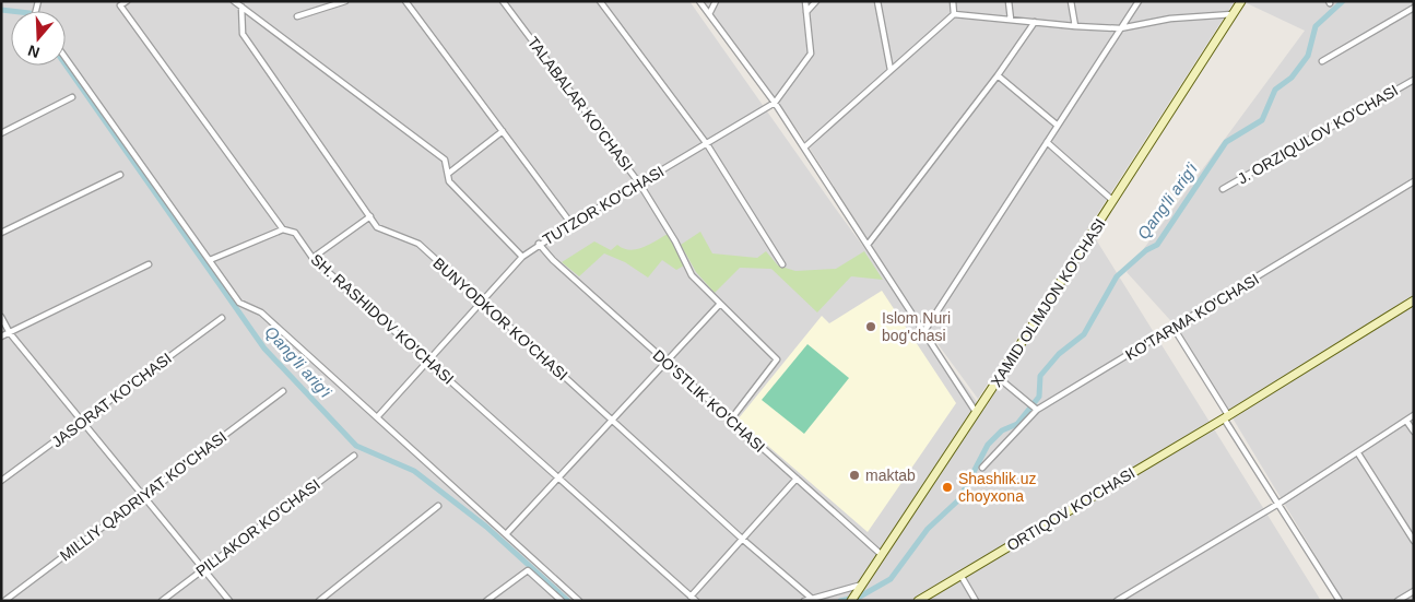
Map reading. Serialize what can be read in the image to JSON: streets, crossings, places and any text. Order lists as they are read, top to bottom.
{
  "streets": {
    "main road": ["XAMID OLIMJON KO'CHASI", "ORTIQOV KO'CHASI"],
    "street": [
      "TALABALAR KO'CHASI",
      "J. ORZIQULOV KO'CHASI",
      "TUTZOR KO'CHASI",
      "KO'TARMA KO'CHASI",
      "SH. RASHIDOV KO'CHASI",
      "BUNYODKOR KO'CHASI",
      "JASORAT KO'CHASI",
      "DO'STLIK KO'CHASI",
      "MILLIY QADRIYAT KO'CHASI",
      "PILLAKOR KO'CHASI"
    ]
  },
  "crossings": [
    ["TALABALAR KO'CHASI", "TUTZOR KO'CHASI"],
    ["TALABALAR KO'CHASI", "DO'STLIK KO'CHASI"],
    ["TUTZOR KO'CHASI", "SH. RASHIDOV KO'CHASI"],
    ["TUTZOR KO'CHASI", "BUNYODKOR KO'CHASI"],
    ["TUTZOR KO'CHASI", "DO'STLIK KO'CHASI"],
    ["XAMID OLIMJON KO'CHASI", "DO'STLIK KO'CHASI"]
  ],
  "water": ["Qang'li arig'i"],
  "places": ["Islom Nuri bog'chasi", "maktab", "Shashlik.uz choyxona"],
  "north": "bottom"
}
